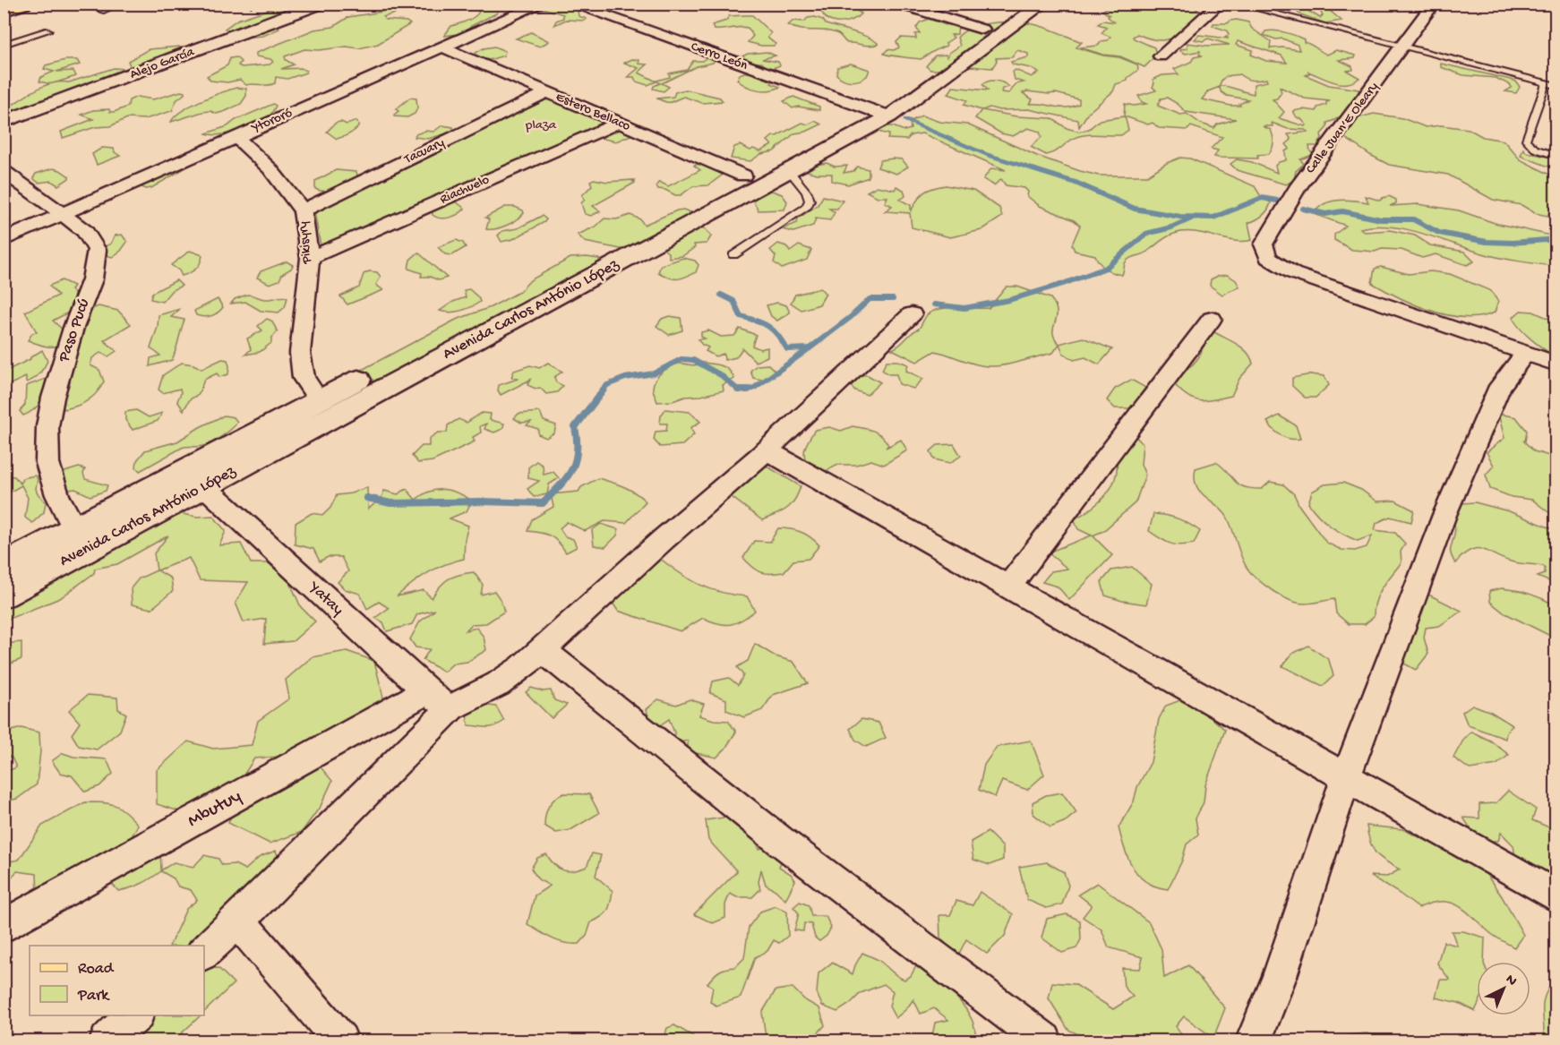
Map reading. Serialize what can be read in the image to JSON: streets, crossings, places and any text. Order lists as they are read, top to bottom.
{
  "streets": {
    "main road": ["Alejo García", "Avenida Carlos António López"],
    "street": [
      "Cerro León",
      "Estero Bellaco",
      "Ytororó",
      "Calle Juan’E Oleary",
      "Tacuary",
      "Riachuelo",
      "Pikisyry",
      "Paso Pucú",
      "Yatay",
      "Mbutuy"
    ]
  },
  "crossings": [
    ["Cerro León", "Avenida Carlos António López"],
    ["Estero Bellaco", "Ytororó"],
    ["Estero Bellaco", "Tacuary"],
    ["Estero Bellaco", "Riachuelo"],
    ["Estero Bellaco", "Avenida Carlos António López"],
    ["Ytororó", "Pikisyry"],
    ["Ytororó", "Paso Pucú"],
    ["Tacuary", "Pikisyry"],
    ["Riachuelo", "Pikisyry"],
    ["Pikisyry", "Avenida Carlos António López"],
    ["Avenida Carlos António López", "Paso Pucú"],
    ["Avenida Carlos António López", "Yatay"],
    ["Yatay", "Mbutuy"]
  ],
  "parks": ["plaza"],
  "legend": ["Road", "Park"],
  "north": "top right"
}
